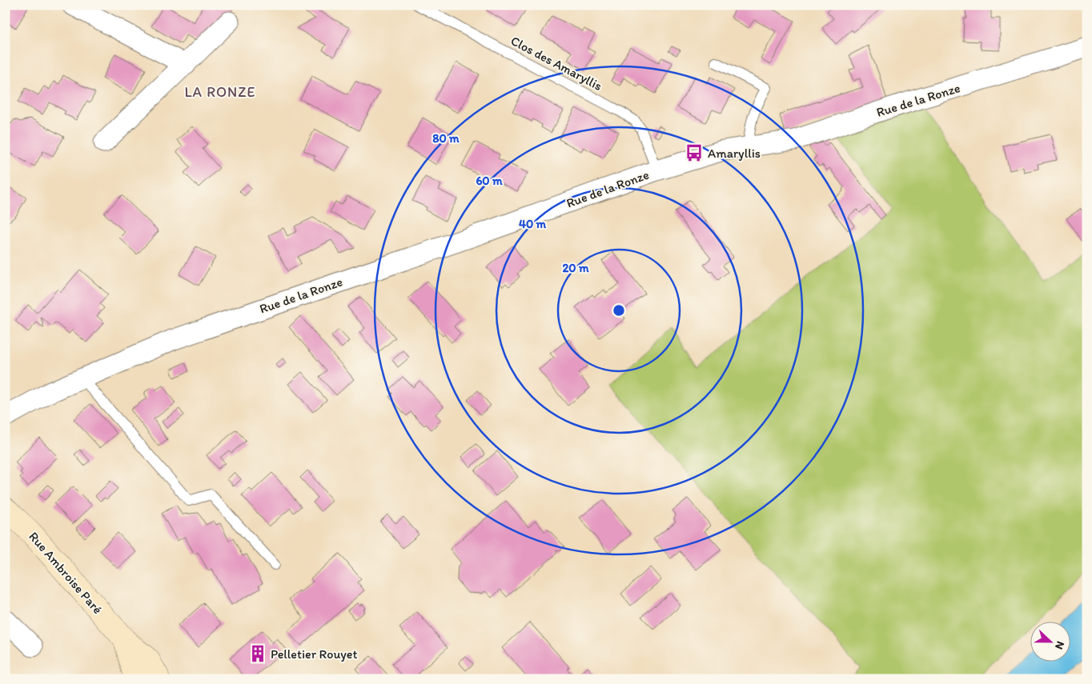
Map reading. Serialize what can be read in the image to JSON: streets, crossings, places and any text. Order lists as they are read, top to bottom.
{
  "streets": {
    "street": ["Rue de la Ronze", "Rue Ambroise Paré"],
    "lane": ["Clos des Amaryllis"]
  },
  "crossings": [
    ["Clos des Amaryllis", "Rue de la Ronze"]
  ],
  "districts": ["LA RONZE"],
  "places": {
    "bus stop": ["Amaryllis"],
    "building": ["Pelletier Rouyet"]
  },
  "north": "right",
  "rings": [
    "80 m",
    "60 m",
    "40 m",
    "20 m"
  ]
}
